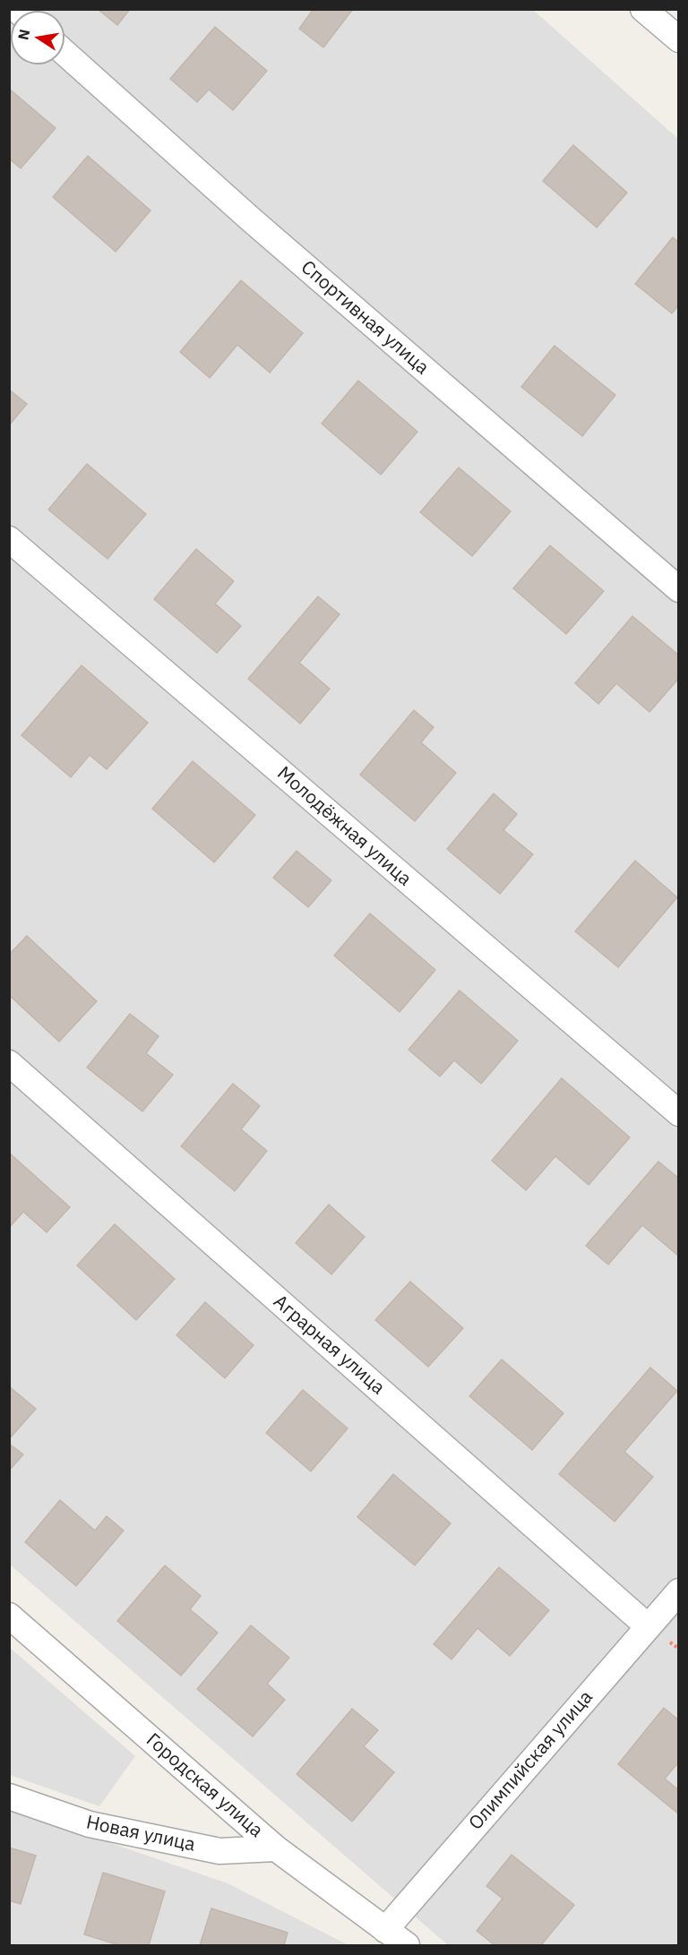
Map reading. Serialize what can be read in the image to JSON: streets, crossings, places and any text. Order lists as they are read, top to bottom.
{
  "streets": {
    "street": [
      "Спортивная улица",
      "Молодёжная улица",
      "Аграрная улица",
      "Олимпийская улица",
      "Городская улица",
      "Новая улица"
    ]
  },
  "crossings": [
    ["Аграрная улица", "Олимпийская улица"],
    ["Олимпийская улица", "Городская улица"],
    ["Городская улица", "Новая улица"]
  ],
  "north": "left"
}
